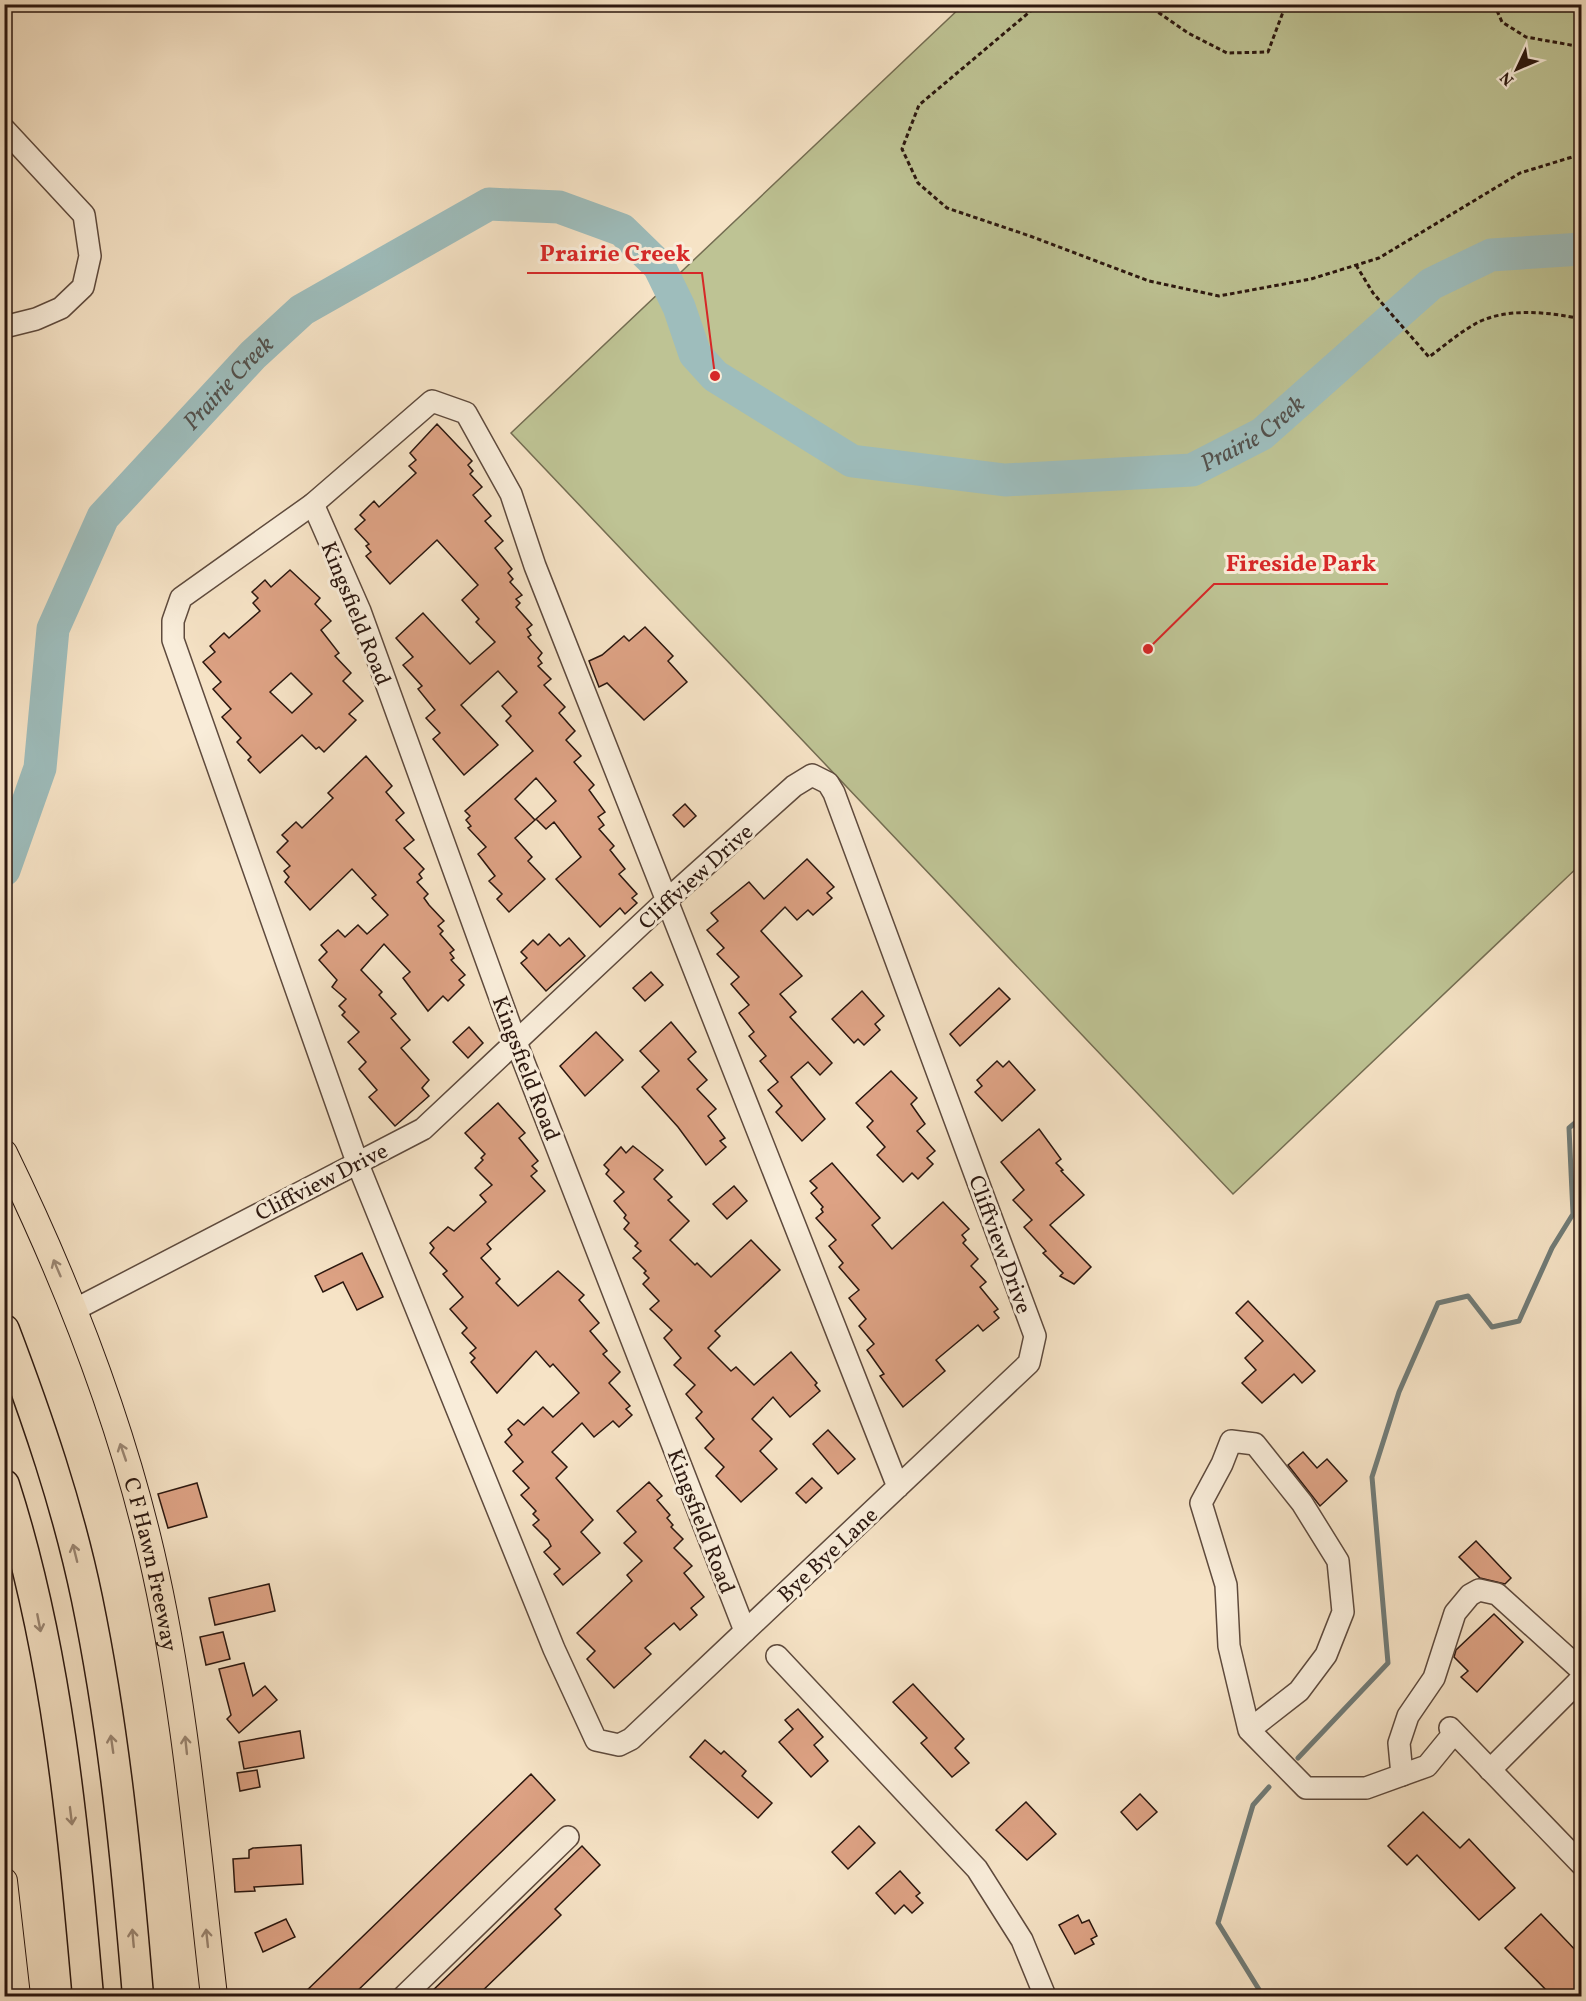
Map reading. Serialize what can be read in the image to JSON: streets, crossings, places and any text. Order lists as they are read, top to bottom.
{
  "streets": {
    "main road": ["C F Hawn Freeway"],
    "street": ["Kingsfield Road", "Cliffview Drive", "Bye Bye Lane"]
  },
  "crossings": [
    ["Kingsfield Road", "Cliffview Drive"],
    ["Kingsfield Road", "Bye Bye Lane"],
    ["Cliffview Drive", "Bye Bye Lane"],
    ["Cliffview Drive", "C F Hawn Freeway"]
  ],
  "one_way": ["C F Hawn Freeway"],
  "water": ["Prairie Creek"],
  "places": ["Prairie Creek", "Fireside Park"],
  "north": "bottom left"
}
